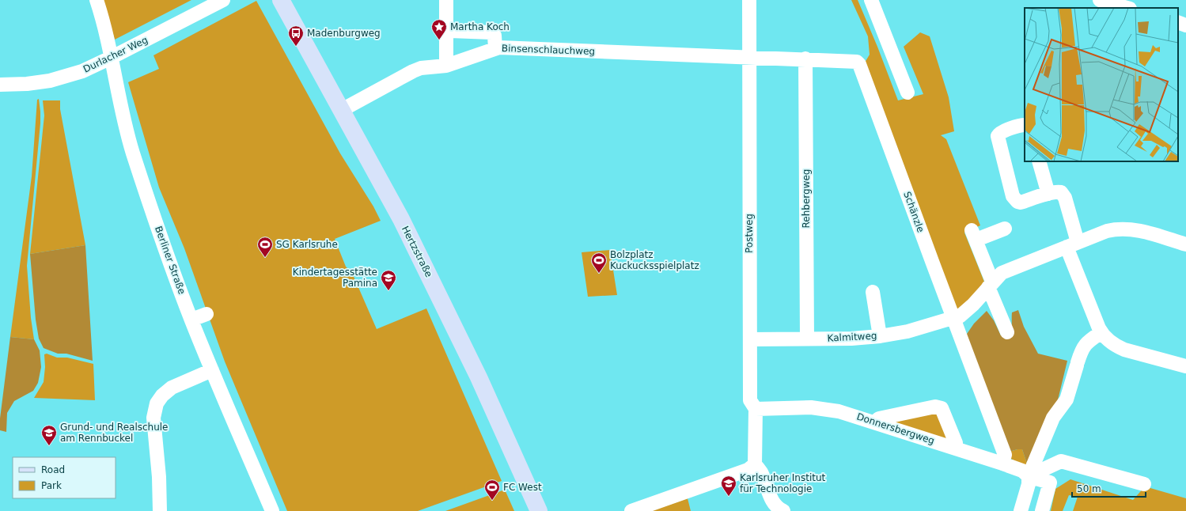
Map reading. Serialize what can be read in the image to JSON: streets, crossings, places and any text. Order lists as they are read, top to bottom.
{
  "streets": {
    "main road": ["Hertzstraße"],
    "street": [
      "Binsenschlauchweg",
      "Durlacher Weg",
      "Rehbergweg",
      "Schänzle",
      "Postweg",
      "Berliner Straße",
      "Kalmitweg",
      "Donnersbergweg"
    ]
  },
  "crossings": [
    ["Binsenschlauchweg", "Schänzle"],
    ["Binsenschlauchweg", "Postweg"],
    ["Binsenschlauchweg", "Hertzstraße"],
    ["Durlacher Weg", "Berliner Straße"],
    ["Rehbergweg", "Schänzle"],
    ["Rehbergweg", "Kalmitweg"],
    ["Schänzle", "Postweg"],
    ["Schänzle", "Kalmitweg"],
    ["Schänzle", "Donnersbergweg"],
    ["Postweg", "Kalmitweg"],
    ["Postweg", "Donnersbergweg"]
  ],
  "places": {
    "place": ["Martha Koch"],
    "bus stop": ["Madenburgweg"],
    "sports": ["SG Karlsruhe", "Bolzplatz Kuckucksspielplatz", "FC West"],
    "school or university": ["Kindertagesstätte Pamina", "Grund- und Realschule am Rennbuckel", "Karlsruher Institut für Technologie"]
  },
  "legend": ["Road", "Park"],
  "scale_bar": "50 m"
}
